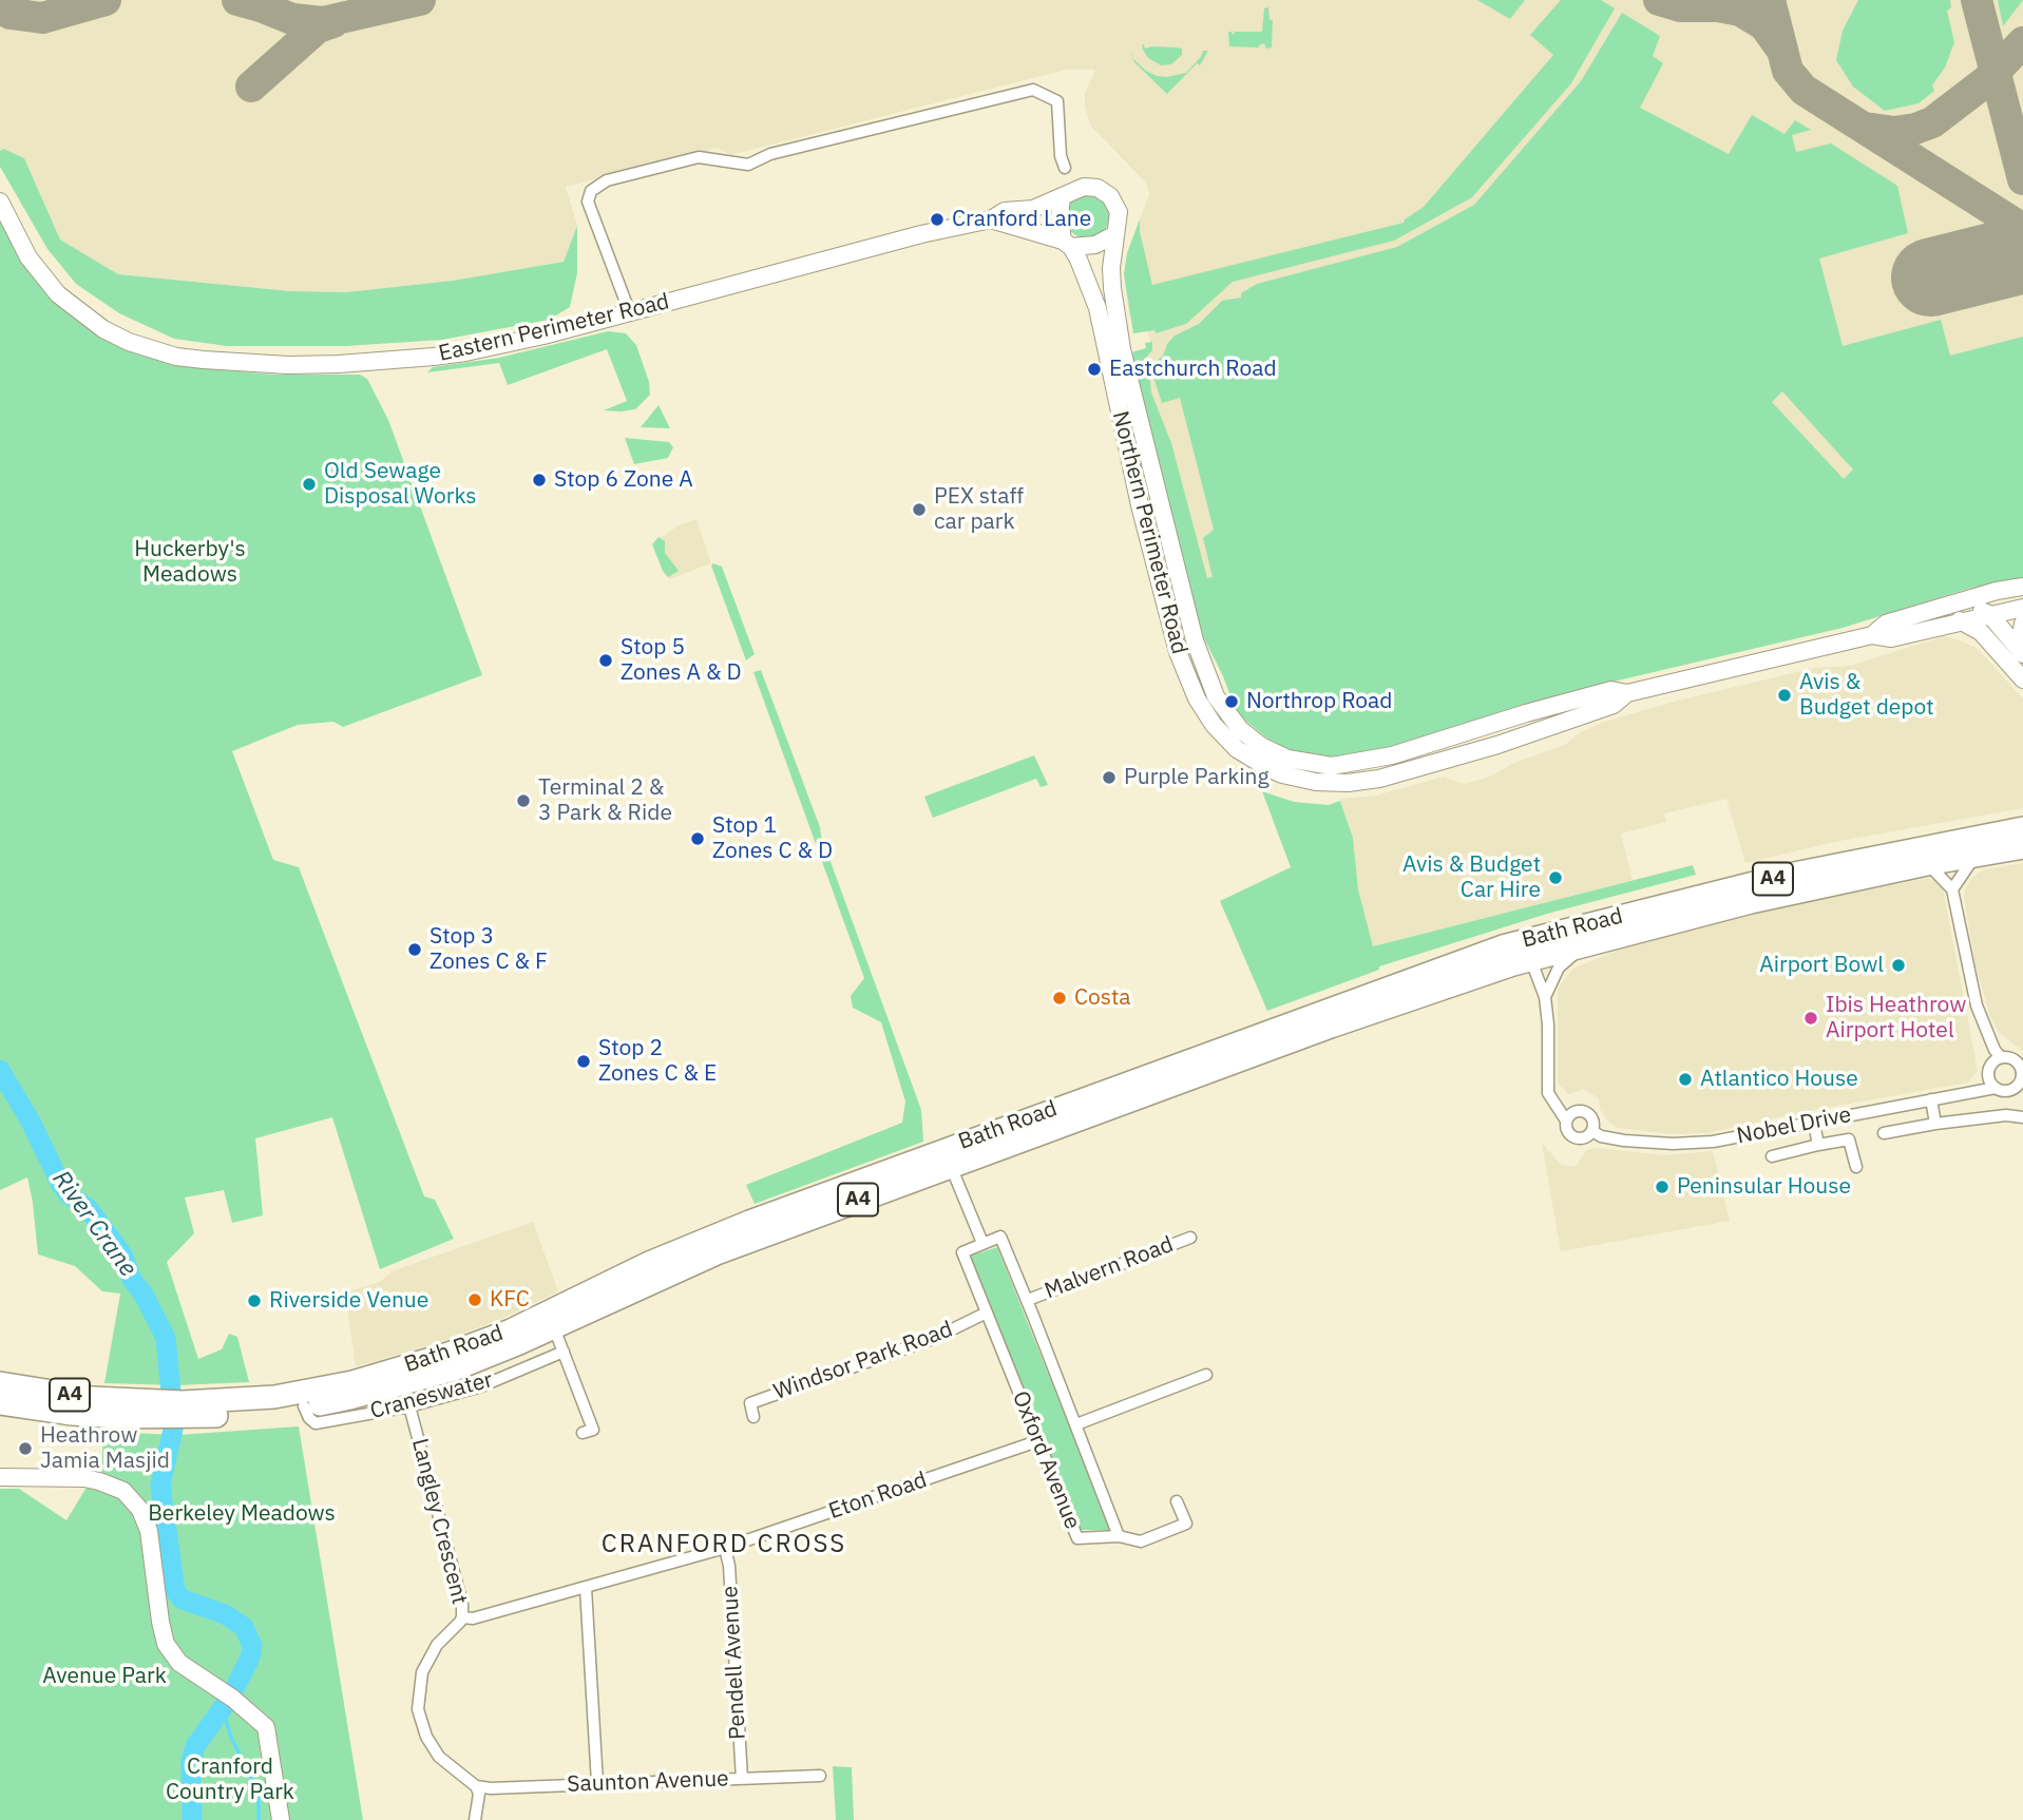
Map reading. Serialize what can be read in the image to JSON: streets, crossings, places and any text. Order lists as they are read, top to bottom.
{
  "streets": {
    "highway": ["A4", "Bath Road"],
    "street": [
      "Eastern Perimeter Road",
      "Northern Perimeter Road",
      "Nobel Drive",
      "Malvern Road",
      "Windsor Park Road",
      "Craneswater",
      "Oxford Avenue",
      "Eton Road",
      "Langley Crescent",
      "Pendell Avenue",
      "Saunton Avenue"
    ]
  },
  "crossings": [
    ["Eastern Perimeter Road", "Northern Perimeter Road"],
    ["Bath Road", "Craneswater"],
    ["Malvern Road", "Oxford Avenue"],
    ["Windsor Park Road", "Oxford Avenue"],
    ["Craneswater", "Langley Crescent"],
    ["Oxford Avenue", "Eton Road"],
    ["Eton Road", "Langley Crescent"],
    ["Eton Road", "Pendell Avenue"],
    ["Langley Crescent", "Saunton Avenue"],
    ["Pendell Avenue", "Saunton Avenue"]
  ],
  "districts": ["CRANFORD CROSS"],
  "water": ["River Crane"],
  "parks": [
    "Huckerby's Meadows",
    "Berkeley Meadows",
    "Avenue Park",
    "Cranford Country Park"
  ],
  "places": [
    "Cranford Lane",
    "Eastchurch Road",
    "Stop 6 Zone A",
    "Old Sewage Disposal Works",
    "PEX staff car park",
    "Stop 5 Zones A & D",
    "Avis & Budget depot",
    "Northrop Road",
    "Purple Parking",
    "Terminal 2 & 3 Park & Ride",
    "Stop 1 Zones C & D",
    "Avis & Budget Car Hire",
    "Stop 3 Zones C & F",
    "Airport Bowl",
    "Costa",
    "Ibis Heathrow Airport Hotel",
    "Stop 2 Zones C & E",
    "Atlantico House",
    "Peninsular House",
    "KFC",
    "Riverside Venue",
    "Heathrow Jamia Masjid"
  ]
}
